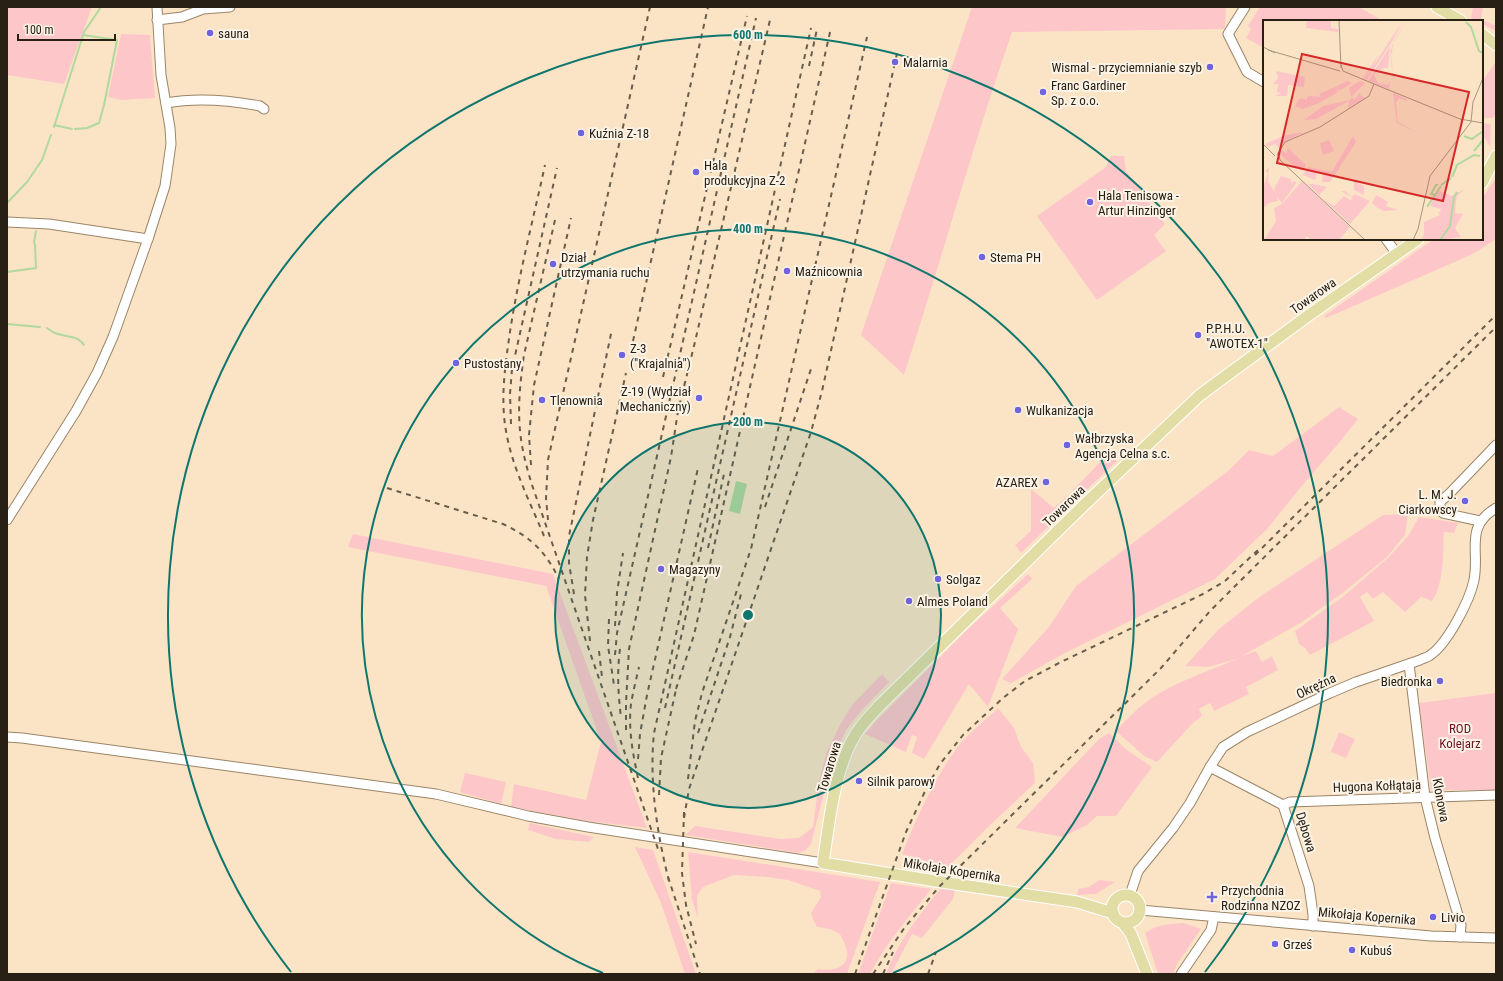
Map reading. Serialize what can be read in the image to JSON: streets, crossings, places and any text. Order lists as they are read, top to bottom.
{
  "streets": {
    "main road": ["Towarowa", "Mikołaja Kopernika"],
    "street": [
      "Okrężna",
      "Hugona Kołłątaja",
      "Klonowa",
      "Dębowa"
    ]
  },
  "crossings": [
    ["Towarowa", "Mikołaja Kopernika"],
    ["Okrężna", "Klonowa"],
    ["Okrężna", "Dębowa"],
    ["Okrężna", "Mikołaja Kopernika"],
    ["Hugona Kołłątaja", "Klonowa"],
    ["Hugona Kołłątaja", "Dębowa"],
    ["Klonowa", "Mikołaja Kopernika"],
    ["Dębowa", "Mikołaja Kopernika"]
  ],
  "parks": ["ROD Kolejarz"],
  "places": {
    "other": [
      "sauna",
      "Malarnia",
      "Wismal - przyciemnianie szyb",
      "Franc Gardiner Sp. z o.o.",
      "Kuźnia Z-18",
      "Hala produkcyjna Z-2",
      "Hala Tenisowa - Artur Hinzinger",
      "Stema PH",
      "Dział utrzymania ruchu",
      "Maźnicownia",
      "P.P.H.U. \"AWOTEX-1\"",
      "Z-3 (\"Krajalnia\")",
      "Pustostany",
      "Z-19 (Wydział Mechaniczny)",
      "Tlenownia",
      "Wulkanizacja",
      "Wałbrzyska Agencja Celna s.c.",
      "AZAREX",
      "L. M. J. Ciarkowscy",
      "Magazyny",
      "Solgaz",
      "Almes Poland",
      "Biedronka",
      "Silnik parowy",
      "Livio",
      "Grześ",
      "Kubuś"
    ],
    "health": ["Przychodnia Rodzinna NZOZ"]
  },
  "scale_bar": "100 m",
  "rings": ["600 m", "400 m", "200 m"]
}
